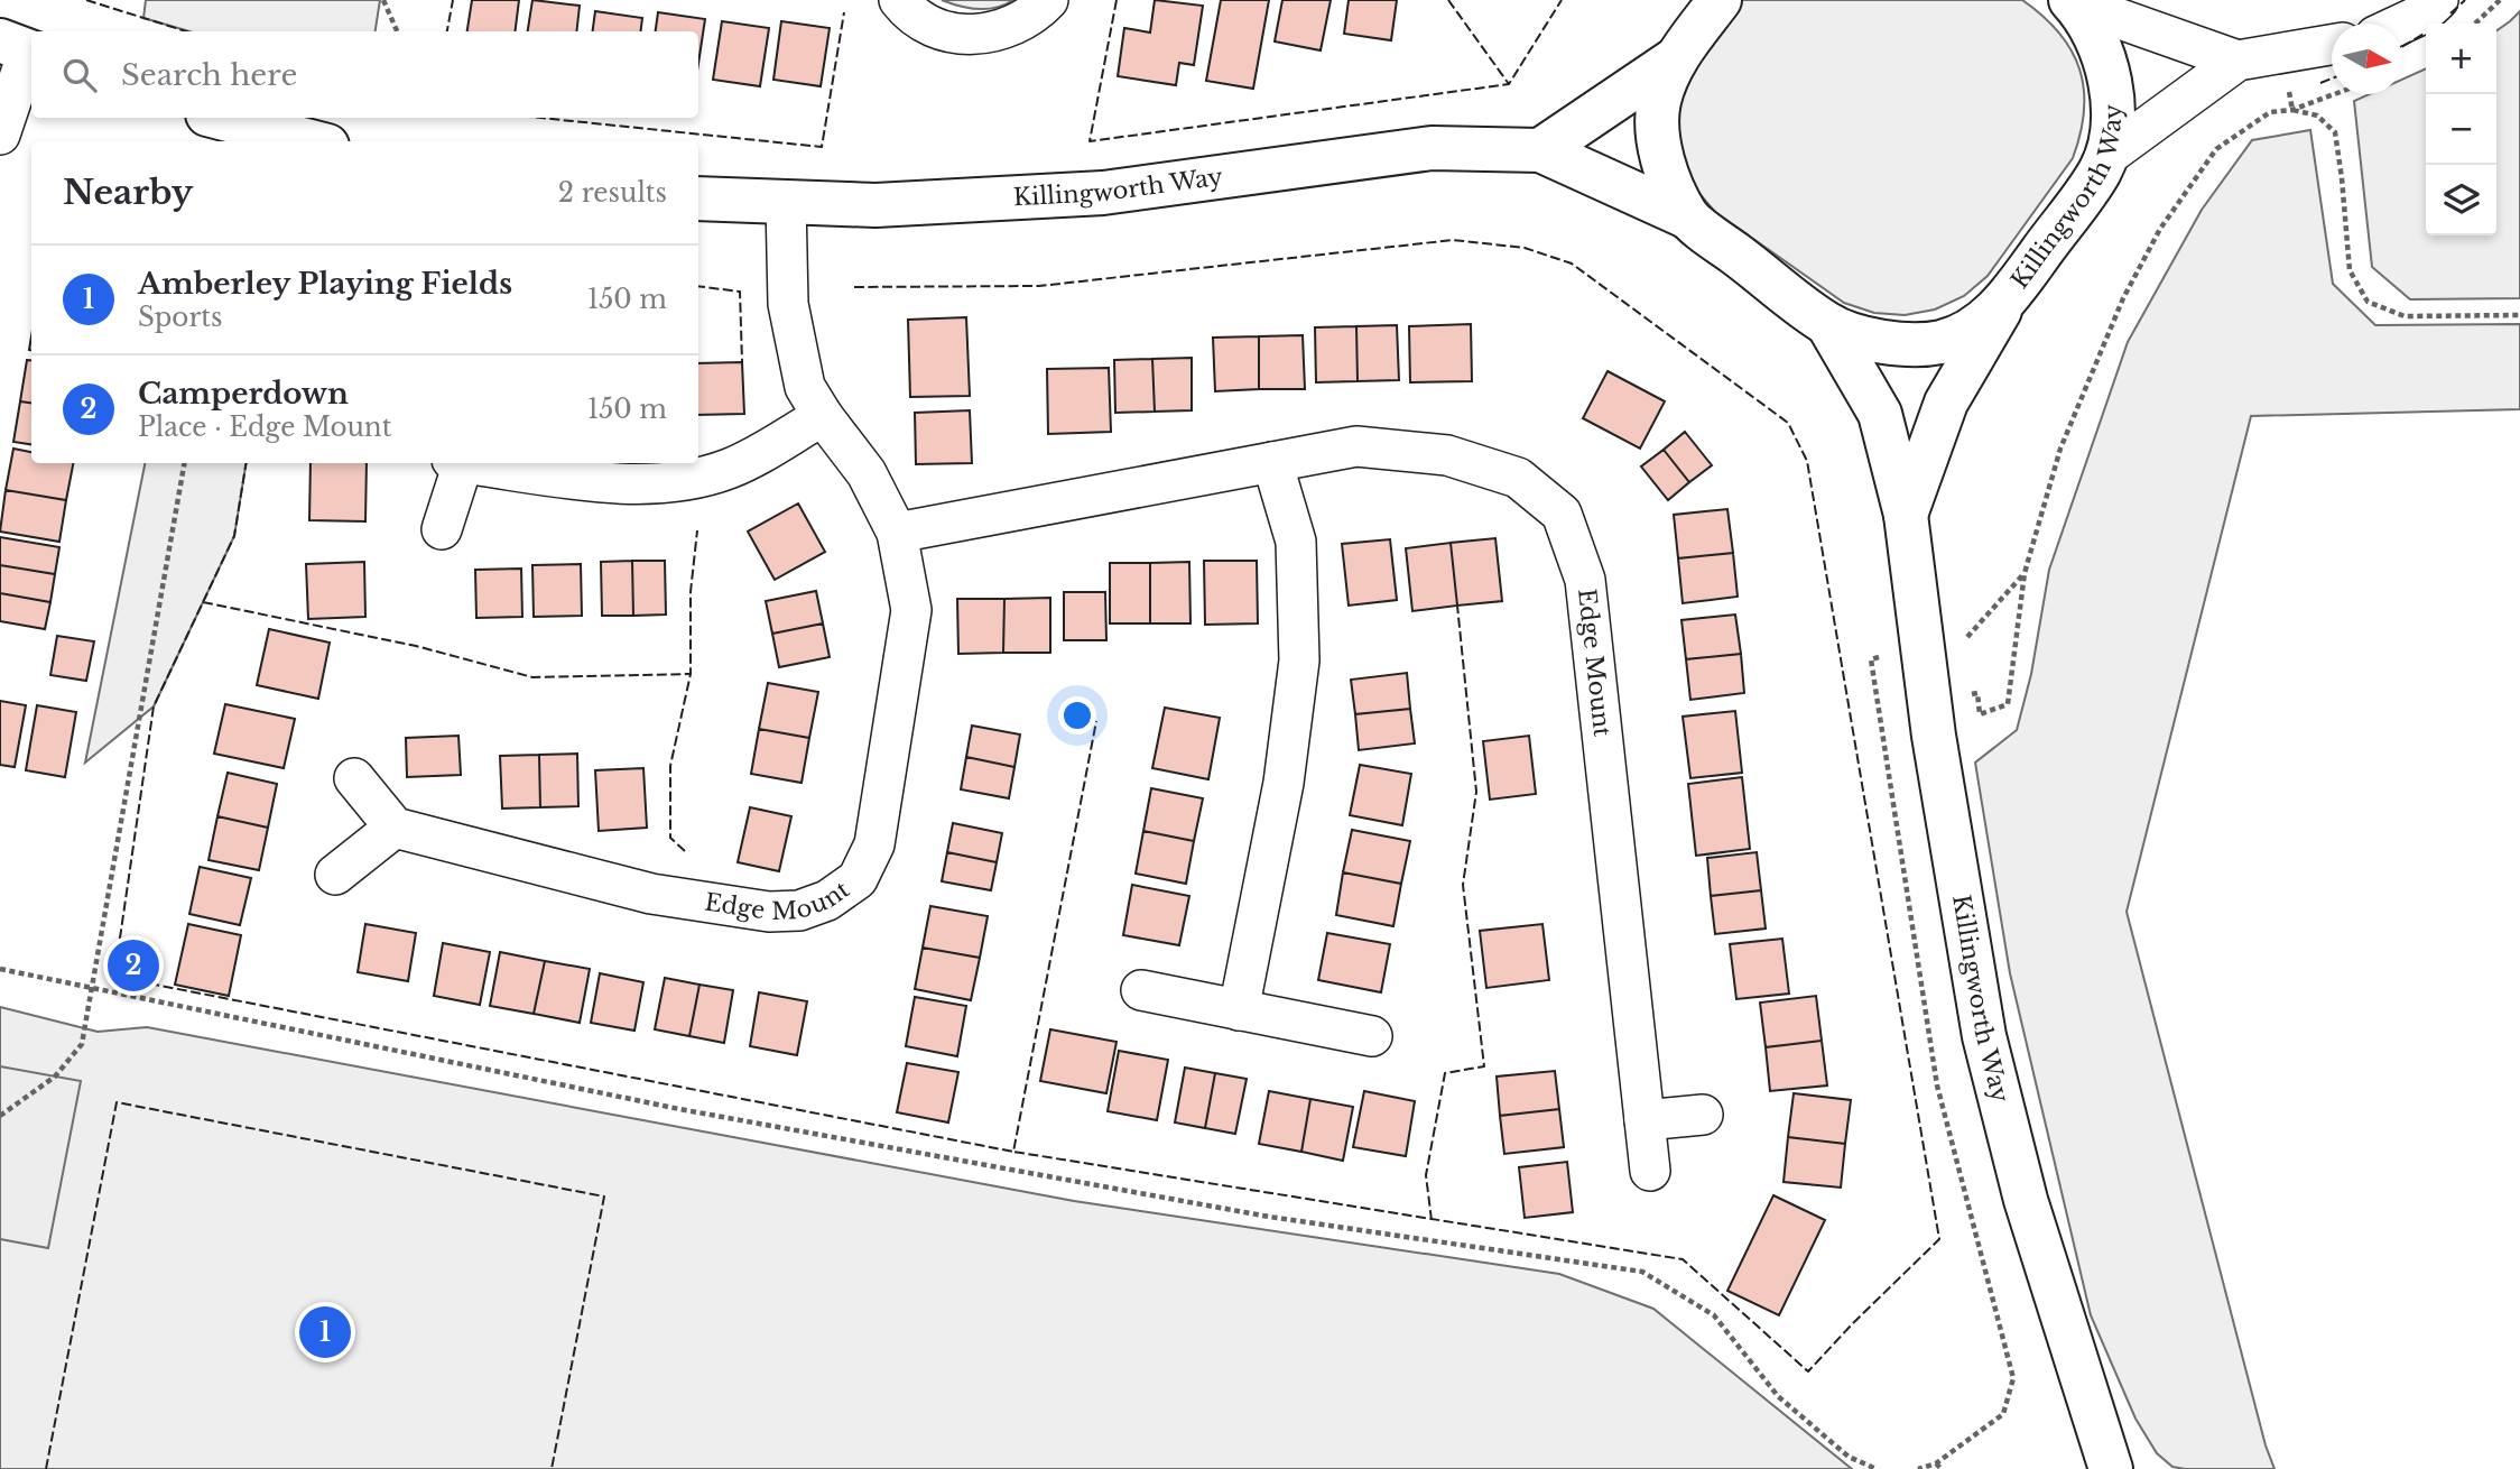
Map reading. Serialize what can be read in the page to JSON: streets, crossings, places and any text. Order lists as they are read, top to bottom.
{
  "streets": {
    "main road": ["Killingworth Way"],
    "street": ["Edge Mount"]
  },
  "crossings": [
    ["Killingworth Way", "Edge Mount"]
  ],
  "north": "right",
  "page": {
    "map_buttons": ["+", "−"],
    "search": "Search here",
    "heading": ["Nearby", "2 results"],
    "list": [
      {
        "mark": "1",
        "name": "Amberley Playing Fields",
        "note": "Sports",
        "value": "150 m"
      },
      {
        "mark": "2",
        "name": "Camperdown",
        "note": "Place · Edge Mount",
        "value": "150 m"
      }
    ],
    "pins": ["2", "1"]
  }
}
